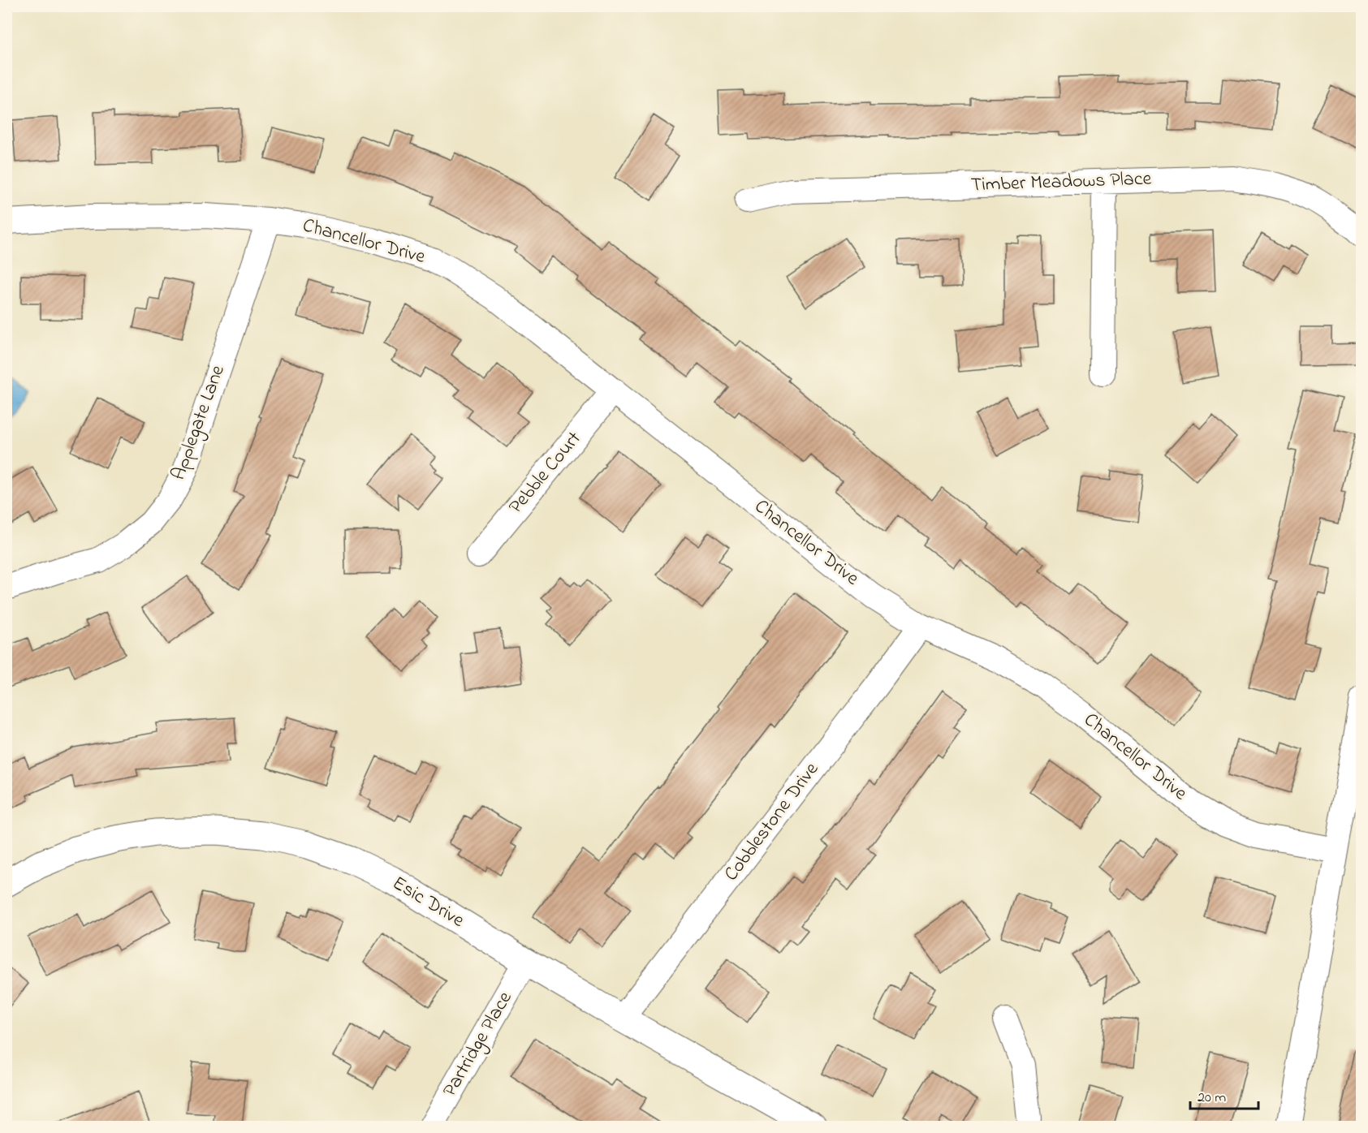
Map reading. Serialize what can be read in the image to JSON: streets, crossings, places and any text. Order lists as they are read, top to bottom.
{
  "streets": {
    "street": [
      "Timber Meadows Place",
      "Chancellor Drive",
      "Applegate Lane",
      "Pebble Court",
      "Cobblestone Drive",
      "Esic Drive",
      "Partridge Place"
    ]
  },
  "crossings": [
    ["Chancellor Drive", "Applegate Lane"],
    ["Chancellor Drive", "Pebble Court"],
    ["Chancellor Drive", "Cobblestone Drive"],
    ["Cobblestone Drive", "Esic Drive"],
    ["Esic Drive", "Partridge Place"]
  ],
  "scale_bar": "20 m"
}
